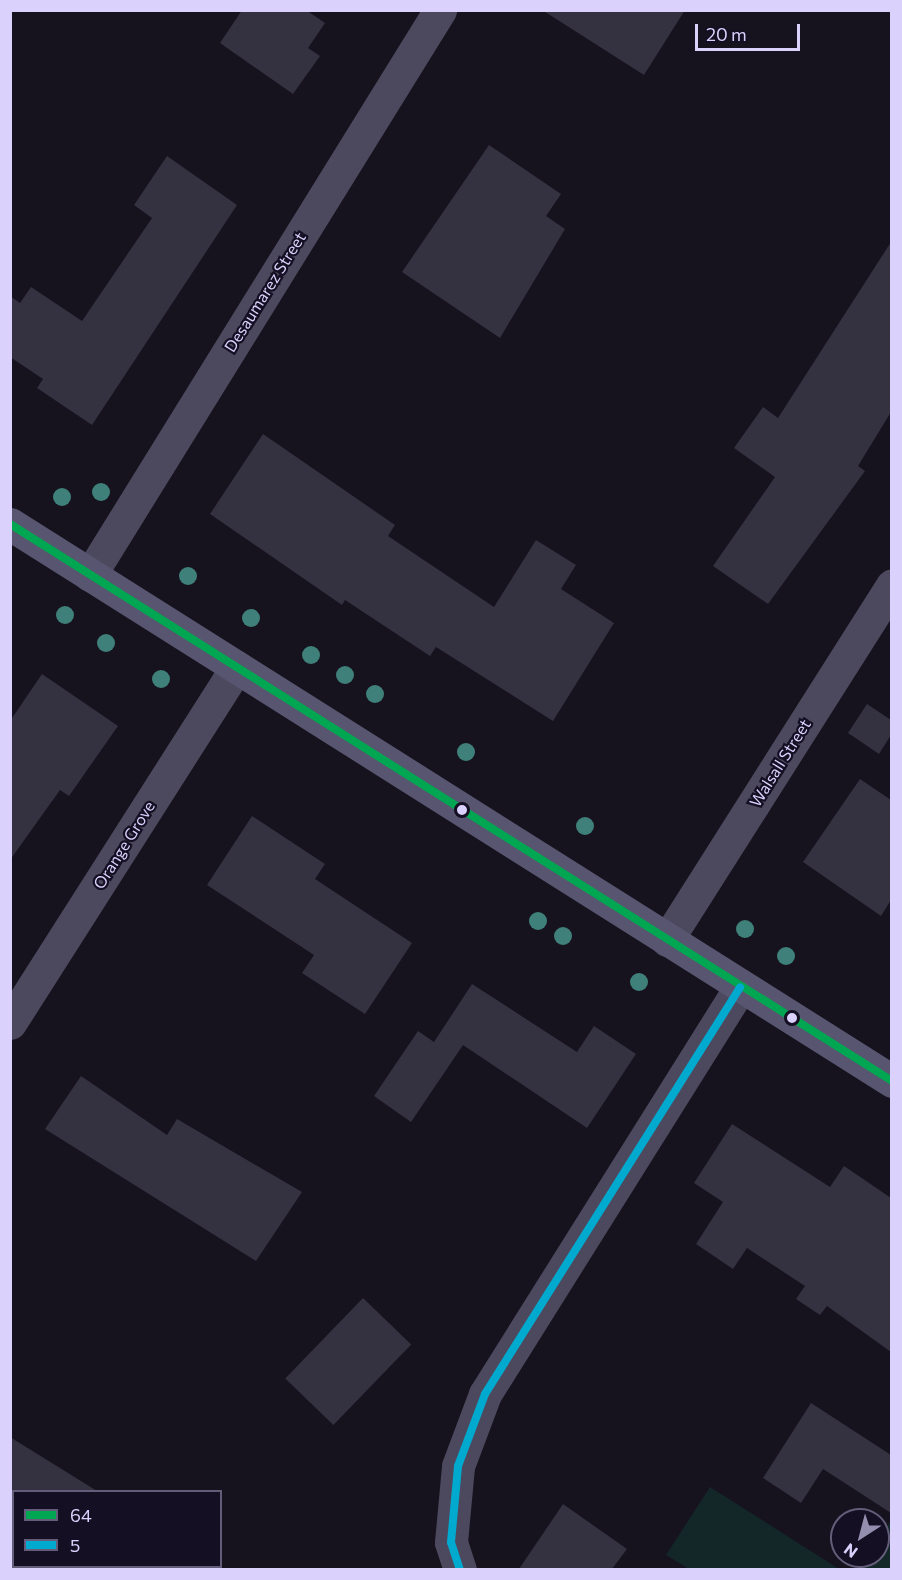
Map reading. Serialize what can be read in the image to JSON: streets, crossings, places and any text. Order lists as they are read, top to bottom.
{
  "streets": {
    "street": ["Desaumarez Street", "Walsall Street", "Orange Grove"]
  },
  "lines": ["transit line 64", "transit line 5"],
  "legend": ["64", "5"],
  "scale_bar": "20 m",
  "north": "bottom left"
}
